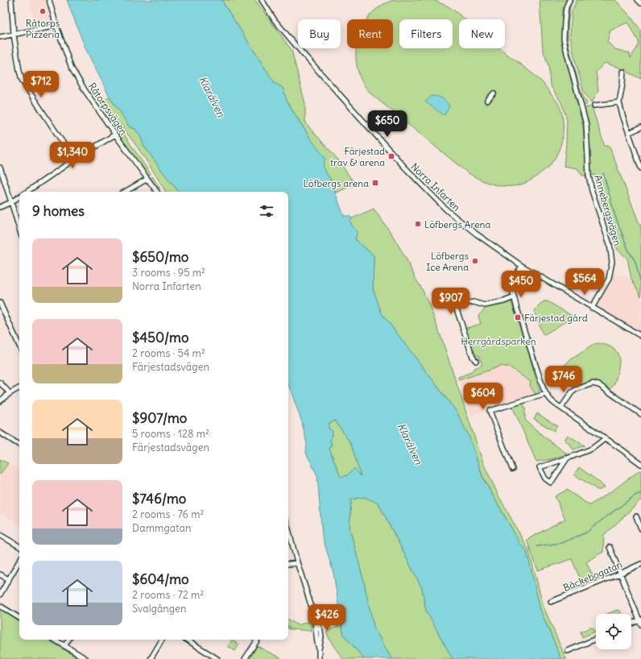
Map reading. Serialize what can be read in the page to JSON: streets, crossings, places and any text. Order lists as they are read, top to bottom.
{
  "streets": {
    "street": [
      "Råtorpsvägen",
      "Norra Infarten",
      "Annebergsvägen",
      "Bäckebogatan"
    ]
  },
  "crossings": [
    ["Norra Infarten", "Annebergsvägen"]
  ],
  "water": ["Klarälven"],
  "parks": ["Herrgårdsparken"],
  "places": {
    "other": ["Råtorps Pizzeria", "Löfbergs Arena", "Löfbergs Ice Arena"],
    "transit": ["Färjestad trav & arena", "Löfbergs arena", "Färjestad gård"]
  },
  "page": {
    "chip": [
      "Buy",
      "Rent",
      "Filters",
      "New"
    ],
    "price": [
      "$712",
      "$650",
      "$1,340",
      "$564",
      "$450",
      "$907",
      "$746",
      "$604",
      "$426"
    ],
    "heading": "9 homes",
    "list": [
      {
        "name": "$650/mo",
        "note": "3 rooms · 95 m² · Norra Infarten"
      },
      {
        "name": "$450/mo",
        "note": "2 rooms · 54 m² · Färjestadsvägen"
      },
      {
        "name": "$907/mo",
        "note": "5 rooms · 128 m² · Färjestadsvägen"
      },
      {
        "name": "$746/mo",
        "note": "2 rooms · 76 m² · Dammgatan"
      },
      {
        "name": "$604/mo",
        "note": "2 rooms · 72 m² · Svalgången"
      }
    ]
  }
}
